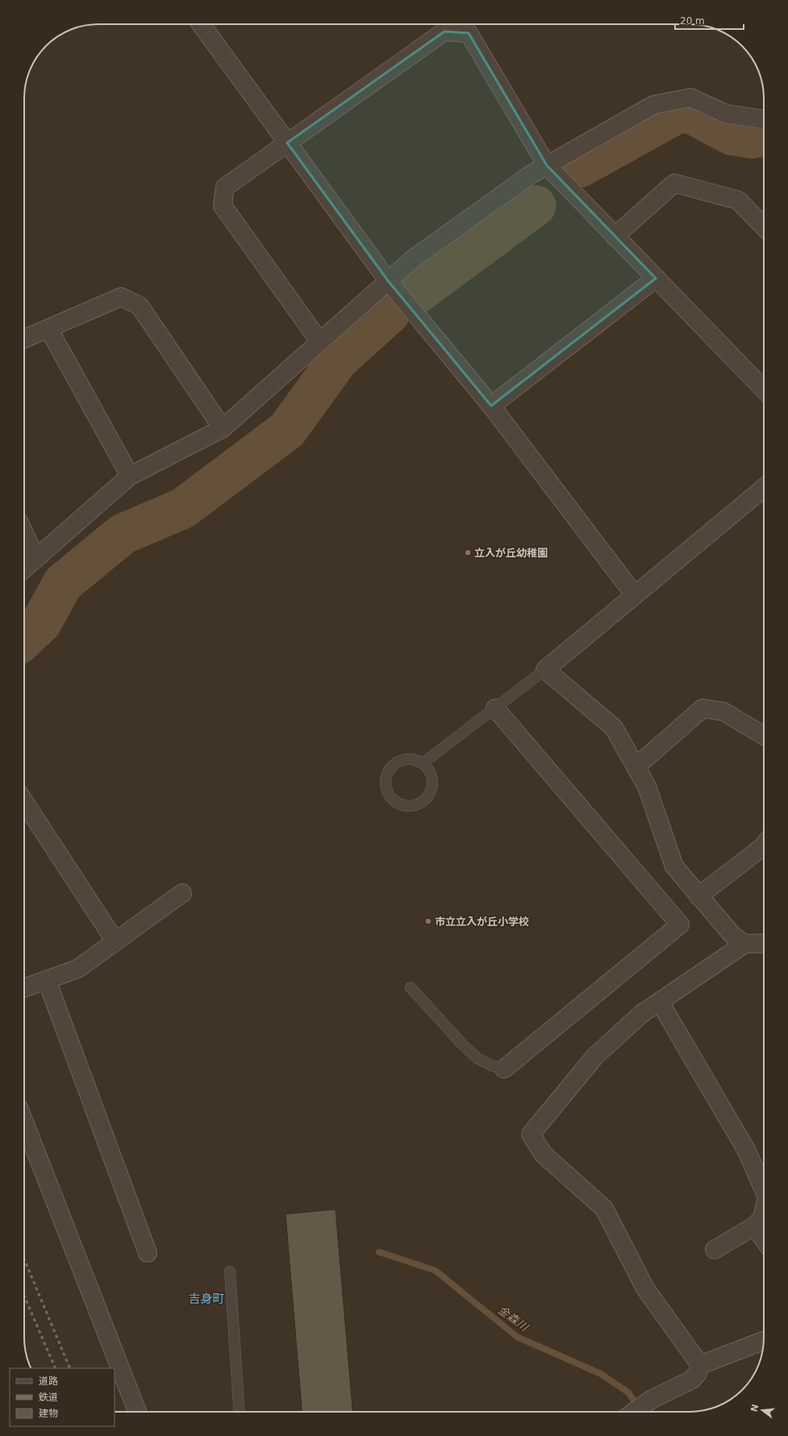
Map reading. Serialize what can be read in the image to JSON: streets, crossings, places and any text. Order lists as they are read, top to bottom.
{
  "districts": ["吉身町"],
  "water": ["金森川"],
  "places": ["立入が丘幼稚園", "市立立入が丘小学校"],
  "legend": ["道路", "鉄道", "建物"],
  "scale_bar": "20 m",
  "north": "left"
}
